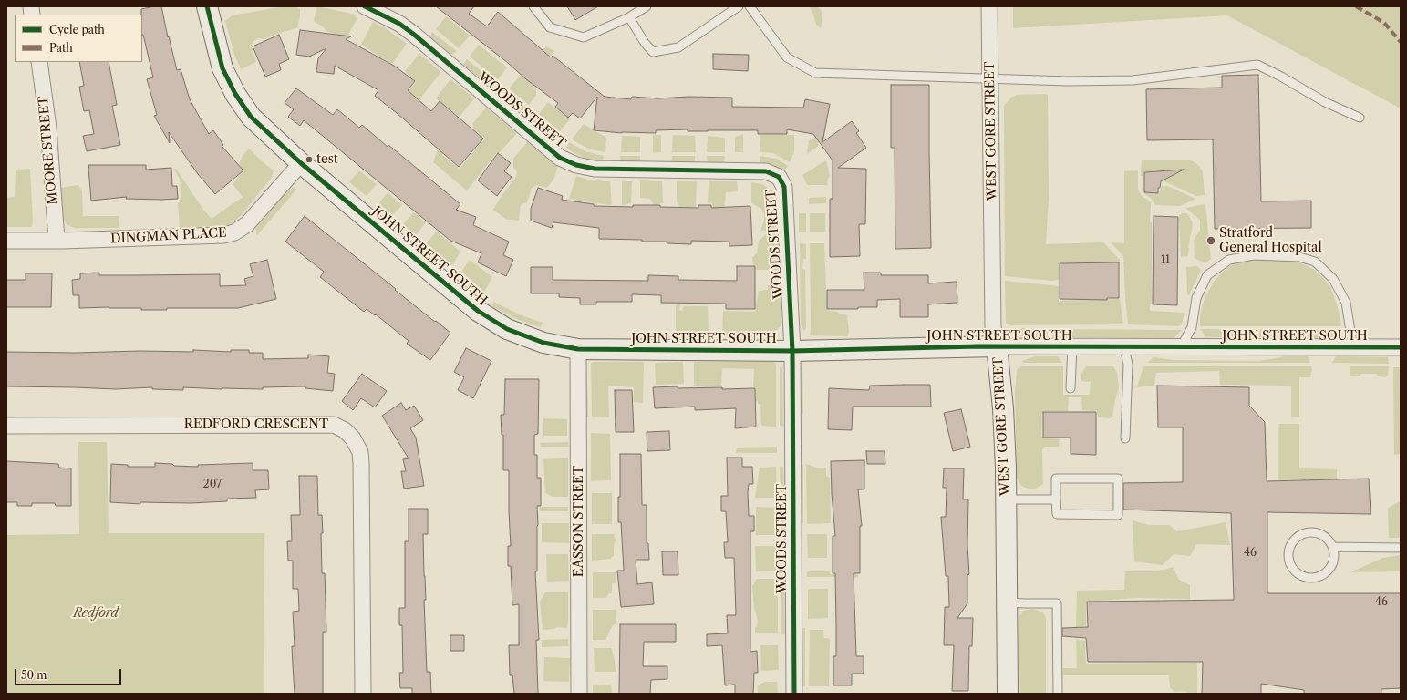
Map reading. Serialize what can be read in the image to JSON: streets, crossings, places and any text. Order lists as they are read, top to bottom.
{
  "streets": {
    "street": [
      "WOODS STREET",
      "WEST GORE STREET",
      "MOORE STREET",
      "DINGMAN PLACE",
      "JOHN STREET SOUTH",
      "REDFORD CRESCENT",
      "EASSON STREET"
    ]
  },
  "crossings": [
    ["WOODS STREET", "JOHN STREET SOUTH"],
    ["WEST GORE STREET", "JOHN STREET SOUTH"],
    ["MOORE STREET", "DINGMAN PLACE"],
    ["DINGMAN PLACE", "JOHN STREET SOUTH"],
    ["JOHN STREET SOUTH", "EASSON STREET"]
  ],
  "parks": ["Redford"],
  "places": ["test", "Stratford General Hospital"],
  "house_numbers": [
    "11",
    "207",
    "46",
    "46"
  ],
  "legend": ["Cycle path", "Path"],
  "scale_bar": "50 m"
}
